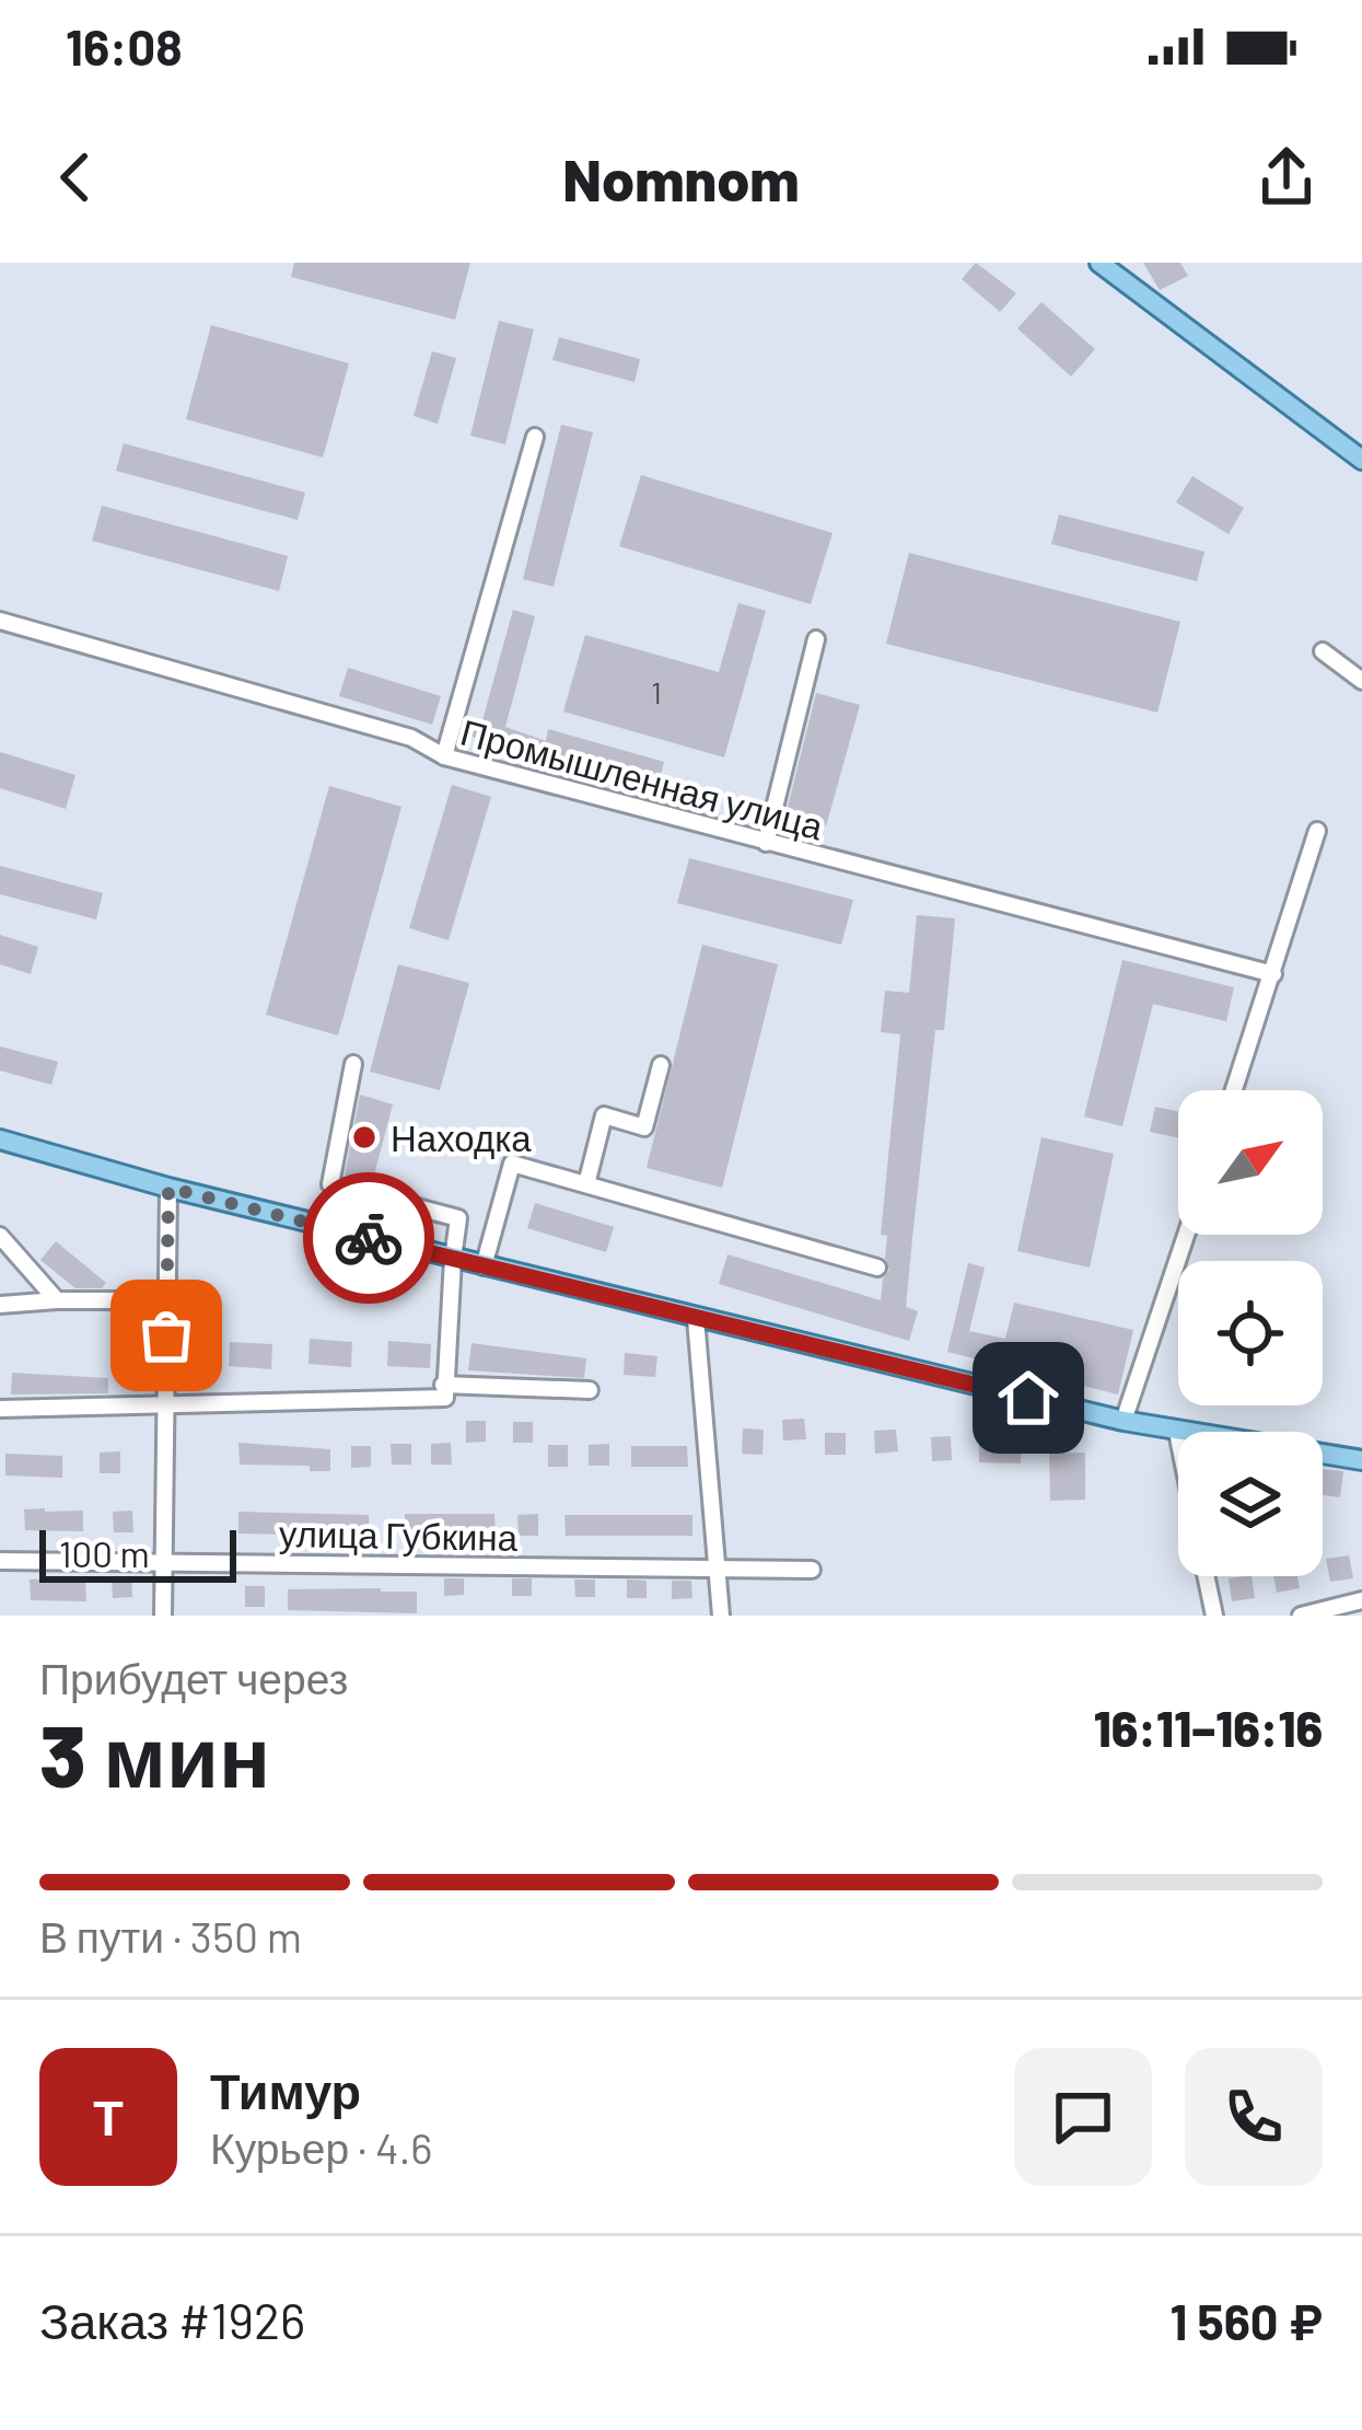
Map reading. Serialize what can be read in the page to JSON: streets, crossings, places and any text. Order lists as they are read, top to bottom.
{
  "streets": {
    "street": ["Промышленная улица", "улица Губкина"]
  },
  "places": ["Находка"],
  "house_numbers": ["1"],
  "scale_bar": "100 m",
  "north": "top right",
  "page": {
    "status": "16:08",
    "header": "Nomnom",
    "scale": "100 m",
    "heading": ["3 мин", "Прибудет через", "16:11–16:16"],
    "panel": [
      "Тимур",
      "Курьер · 4.6",
      "Заказ #1926",
      "1 560 ₽"
    ],
    "bar": "В пути · 350 m",
    "round": "Т"
  }
}
